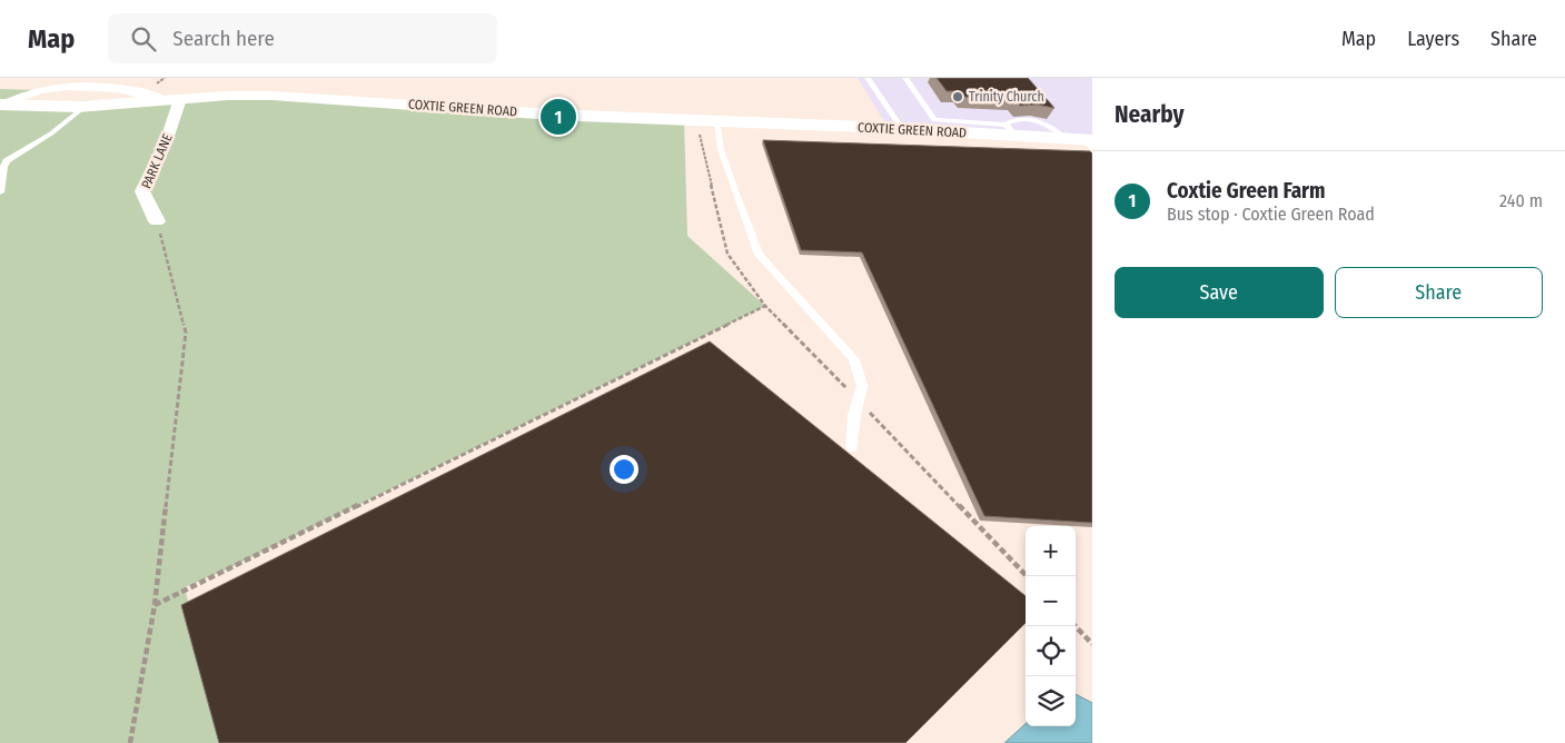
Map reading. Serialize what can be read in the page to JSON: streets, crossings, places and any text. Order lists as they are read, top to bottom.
{
  "streets": {
    "street": ["COXTIE GREEN ROAD", "PARK LANE"]
  },
  "crossings": [
    ["COXTIE GREEN ROAD", "PARK LANE"]
  ],
  "places": ["Trinity Church"],
  "page": {
    "header": "Map",
    "search": "Search here",
    "nav": ["Map", "Layers", "Share"],
    "heading": "Nearby",
    "pins": "1",
    "list": [
      {
        "mark": "1",
        "name": "Coxtie Green Farm",
        "note": "Bus stop · Coxtie Green Road",
        "value": "240 m"
      }
    ],
    "buttons": ["Save", "Share"],
    "map_buttons": ["+", "−"]
  }
}
